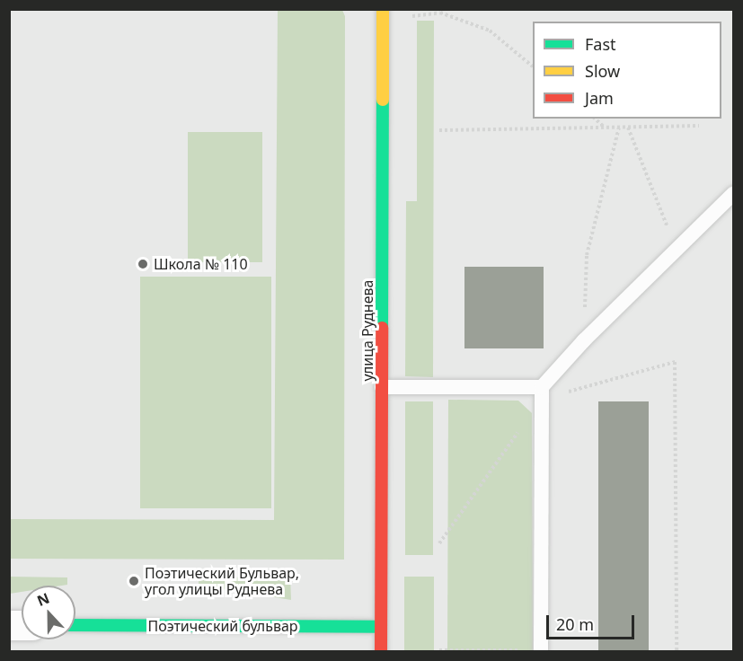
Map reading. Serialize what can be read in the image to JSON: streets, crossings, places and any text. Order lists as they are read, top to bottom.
{
  "streets": {
    "street": ["улица Руднева", "Поэтический бульвар"]
  },
  "crossings": [
    ["улица Руднева", "Поэтический бульвар"]
  ],
  "places": ["Школа № 110", "Поэтический Бульвар, угол улицы Руднева"],
  "legend": ["Fast", "Slow", "Jam"],
  "scale_bar": "20 m",
  "north": "top"
}
